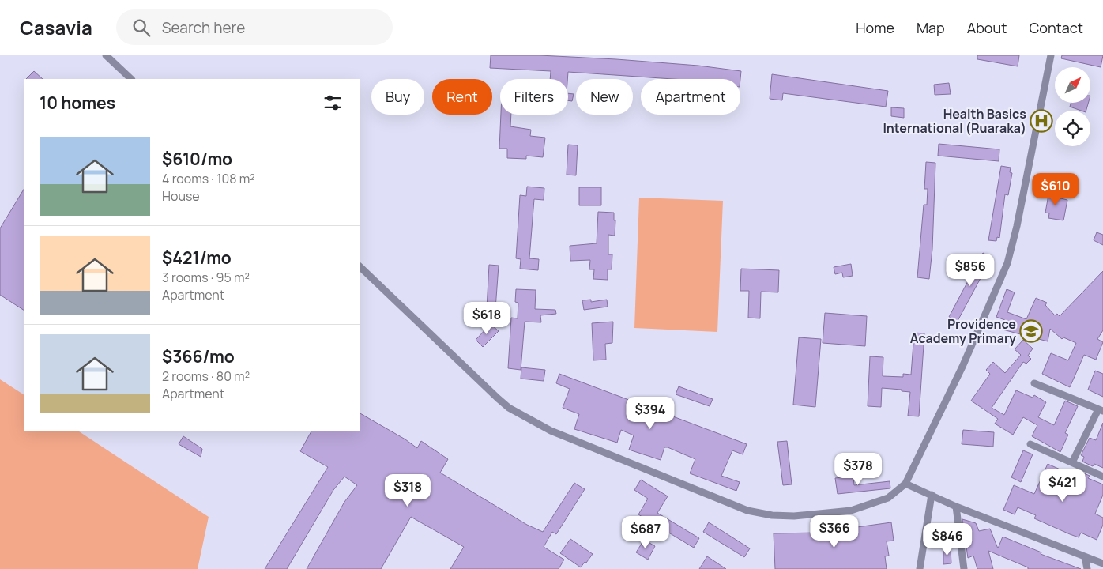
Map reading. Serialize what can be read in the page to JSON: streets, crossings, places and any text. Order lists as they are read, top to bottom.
{
  "places": {
    "hospital": ["Health Basics International (Ruaraka)"],
    "school or university": ["Providence Academy Primary"]
  },
  "north": "top right",
  "page": {
    "header": "Casavia",
    "search": "Search here",
    "nav": [
      "Home",
      "Map",
      "About",
      "Contact"
    ],
    "chip": [
      "Buy",
      "Rent",
      "Filters",
      "New",
      "Apartment"
    ],
    "heading": "10 homes",
    "list": [
      {
        "name": "$610/mo",
        "note": "4 rooms · 108 m² · House"
      },
      {
        "name": "$421/mo",
        "note": "3 rooms · 95 m² · Apartment"
      },
      {
        "name": "$366/mo",
        "note": "2 rooms · 80 m² · Apartment"
      }
    ],
    "price": [
      "$610",
      "$856",
      "$618",
      "$394",
      "$378",
      "$421",
      "$318",
      "$366",
      "$687",
      "$846"
    ]
  }
}
